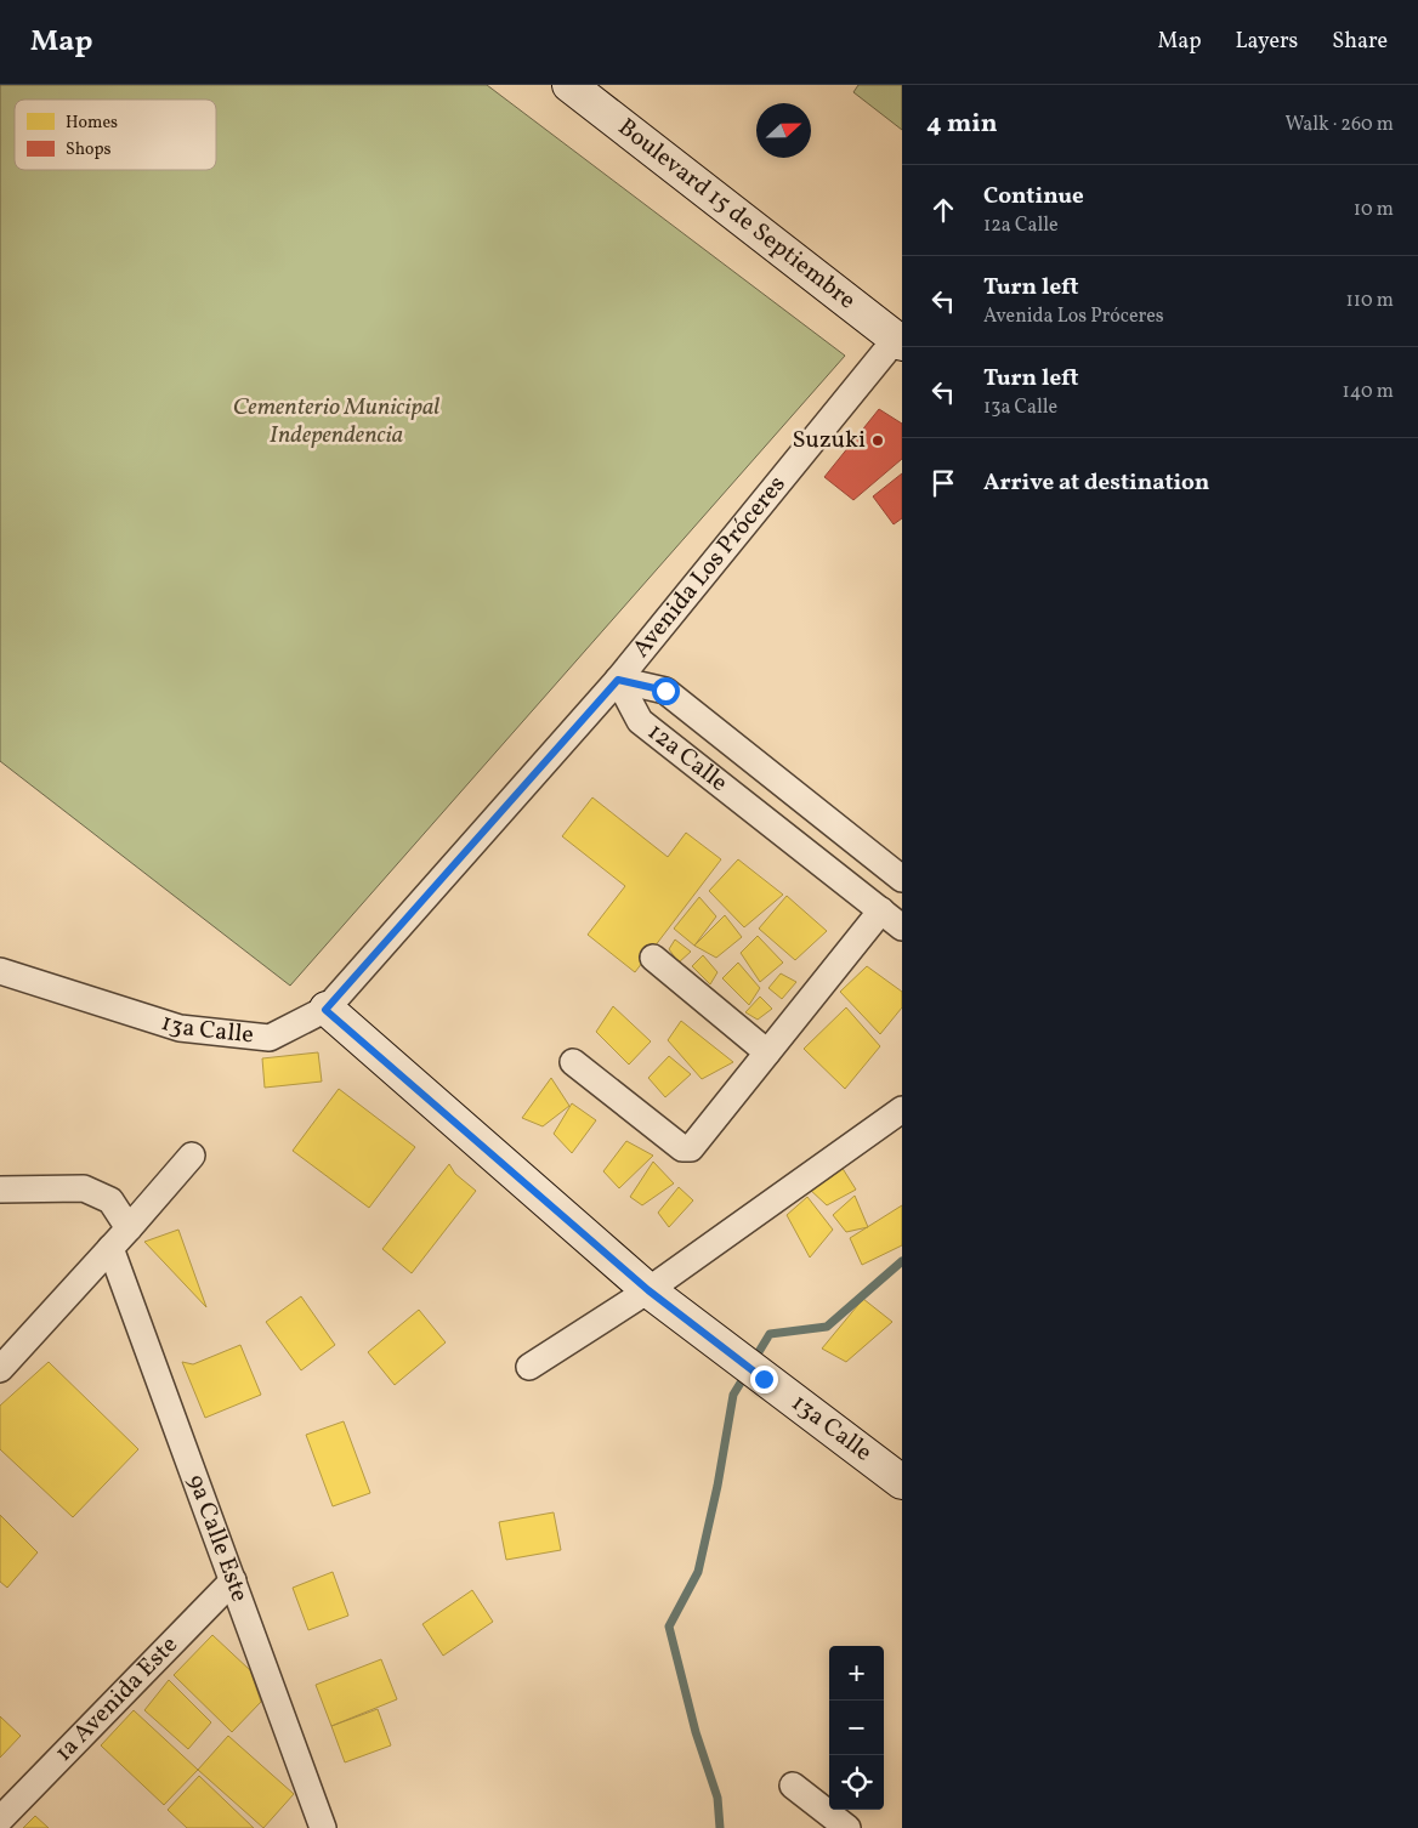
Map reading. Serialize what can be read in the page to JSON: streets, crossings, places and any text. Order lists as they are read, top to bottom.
{
  "streets": {
    "street": [
      "Boulevard 15 de Septiembre",
      "Avenida Los Próceres",
      "12a Calle",
      "13a Calle",
      "9a Calle Este",
      "1a Avenida Este"
    ]
  },
  "crossings": [
    ["Boulevard 15 de Septiembre", "Avenida Los Próceres"],
    ["Avenida Los Próceres", "12a Calle"],
    ["Avenida Los Próceres", "13a Calle"],
    ["9a Calle Este", "1a Avenida Este"]
  ],
  "parks": ["Cementerio Municipal Independencia"],
  "places": ["Suzuki"],
  "legend": ["Homes", "Shops"],
  "north": "right",
  "page": {
    "header": "Map",
    "nav": ["Map", "Layers", "Share"],
    "heading": ["4 min", "Walk · 260 m"],
    "list": [
      ["Continue", "12a Calle", "10 m"],
      ["Turn left", "Avenida Los Próceres", "110 m"],
      ["Turn left", "13a Calle", "140 m"],
      "Arrive at destination"
    ],
    "map_buttons": ["+", "−"]
  }
}
